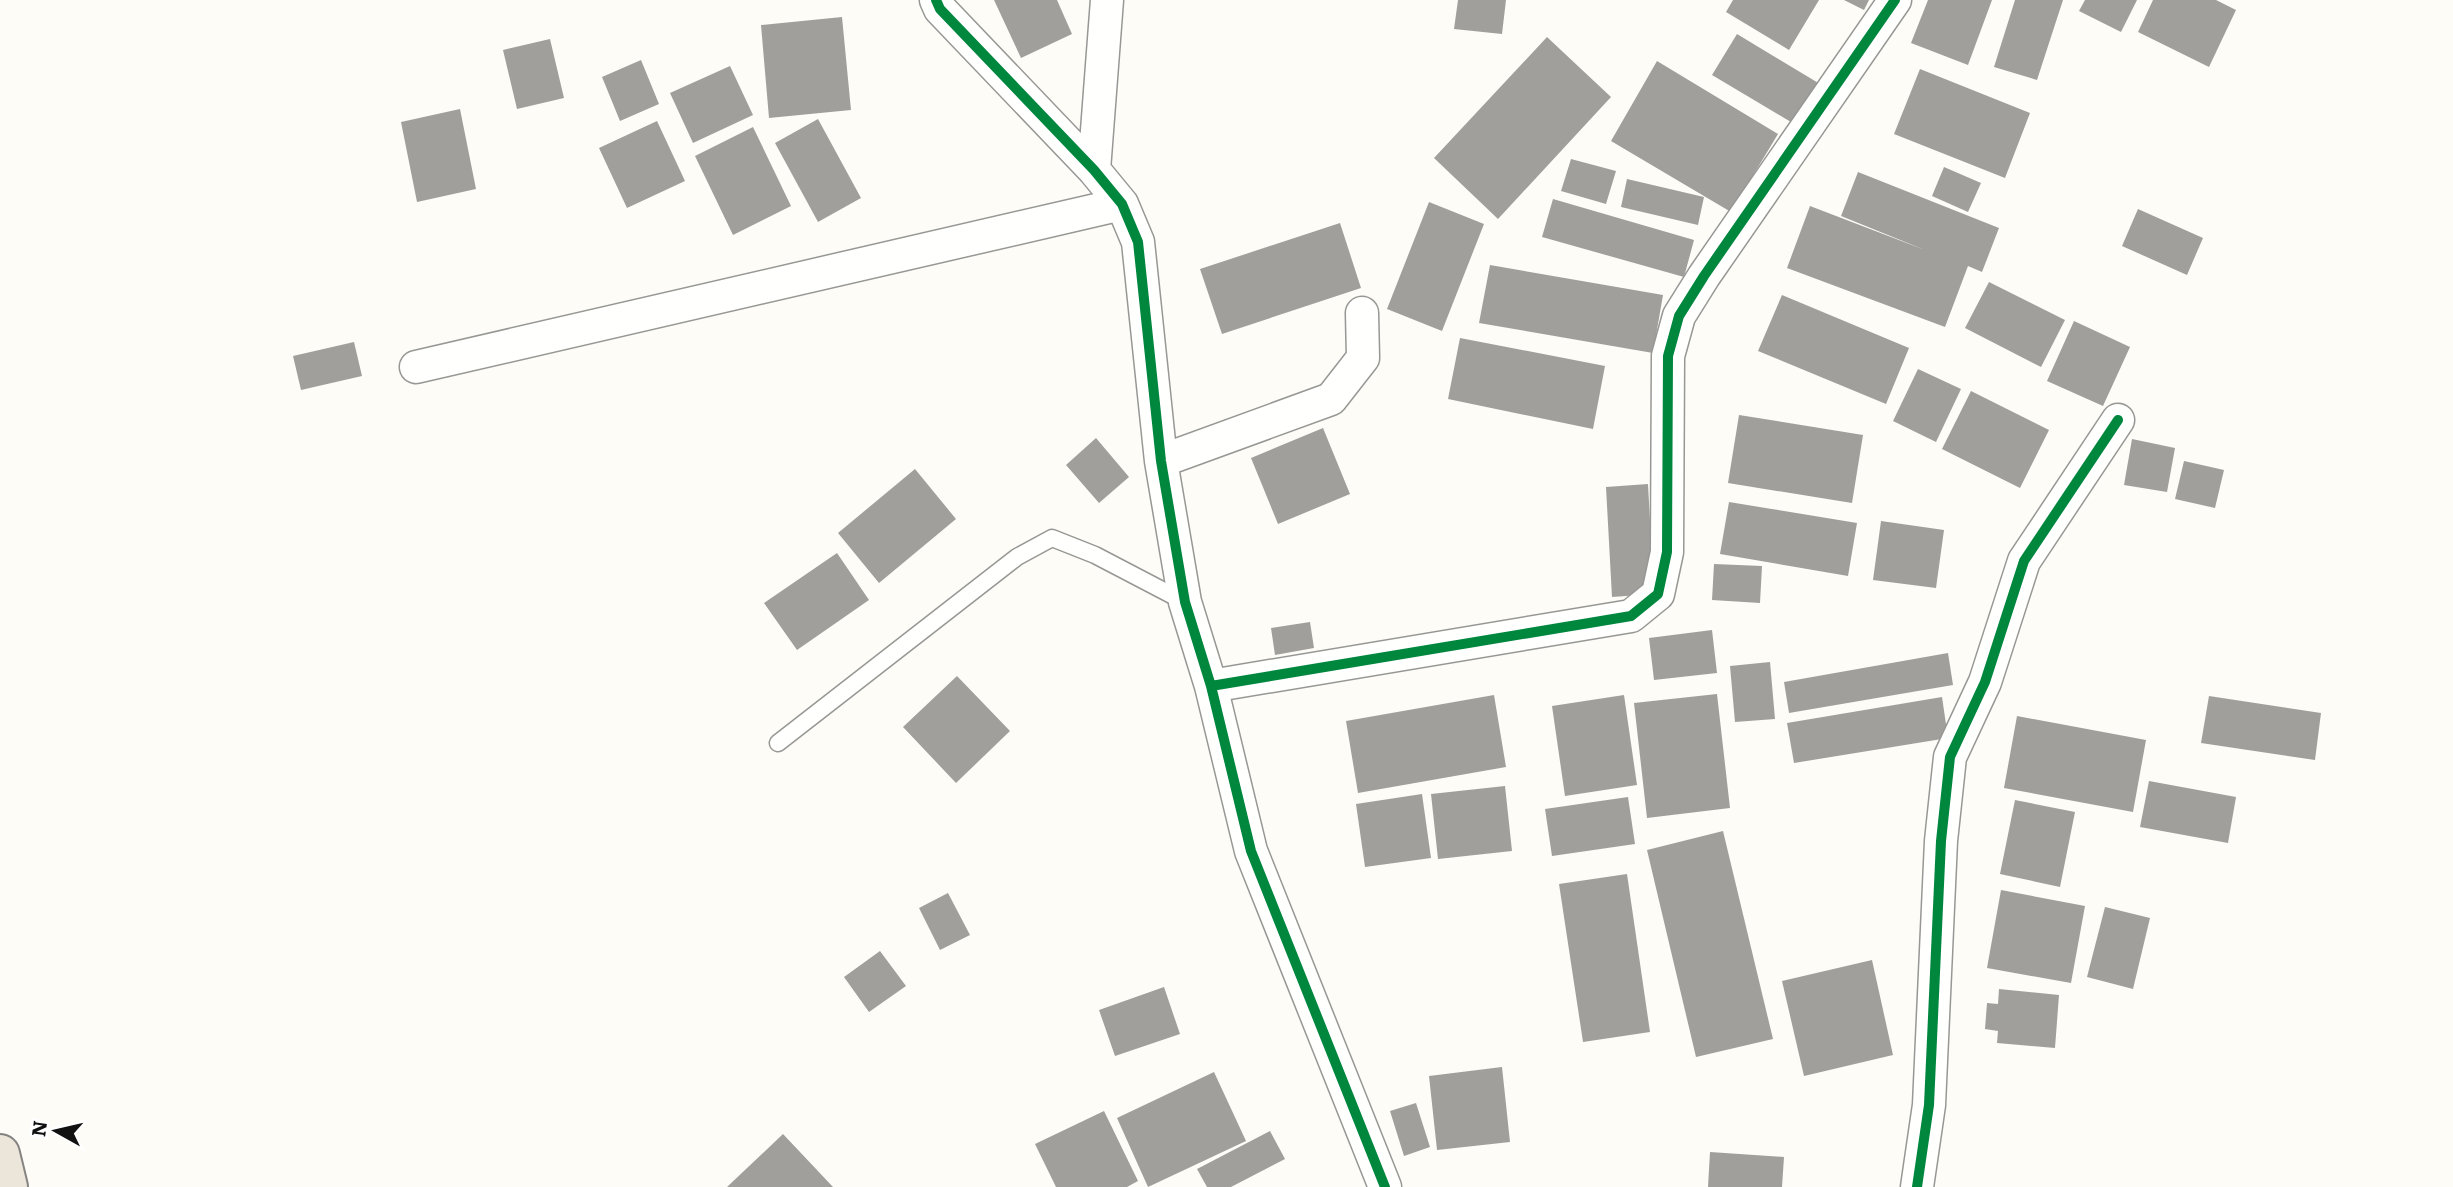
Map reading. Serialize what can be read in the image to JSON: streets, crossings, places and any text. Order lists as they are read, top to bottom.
{
  "north": "left"
}
